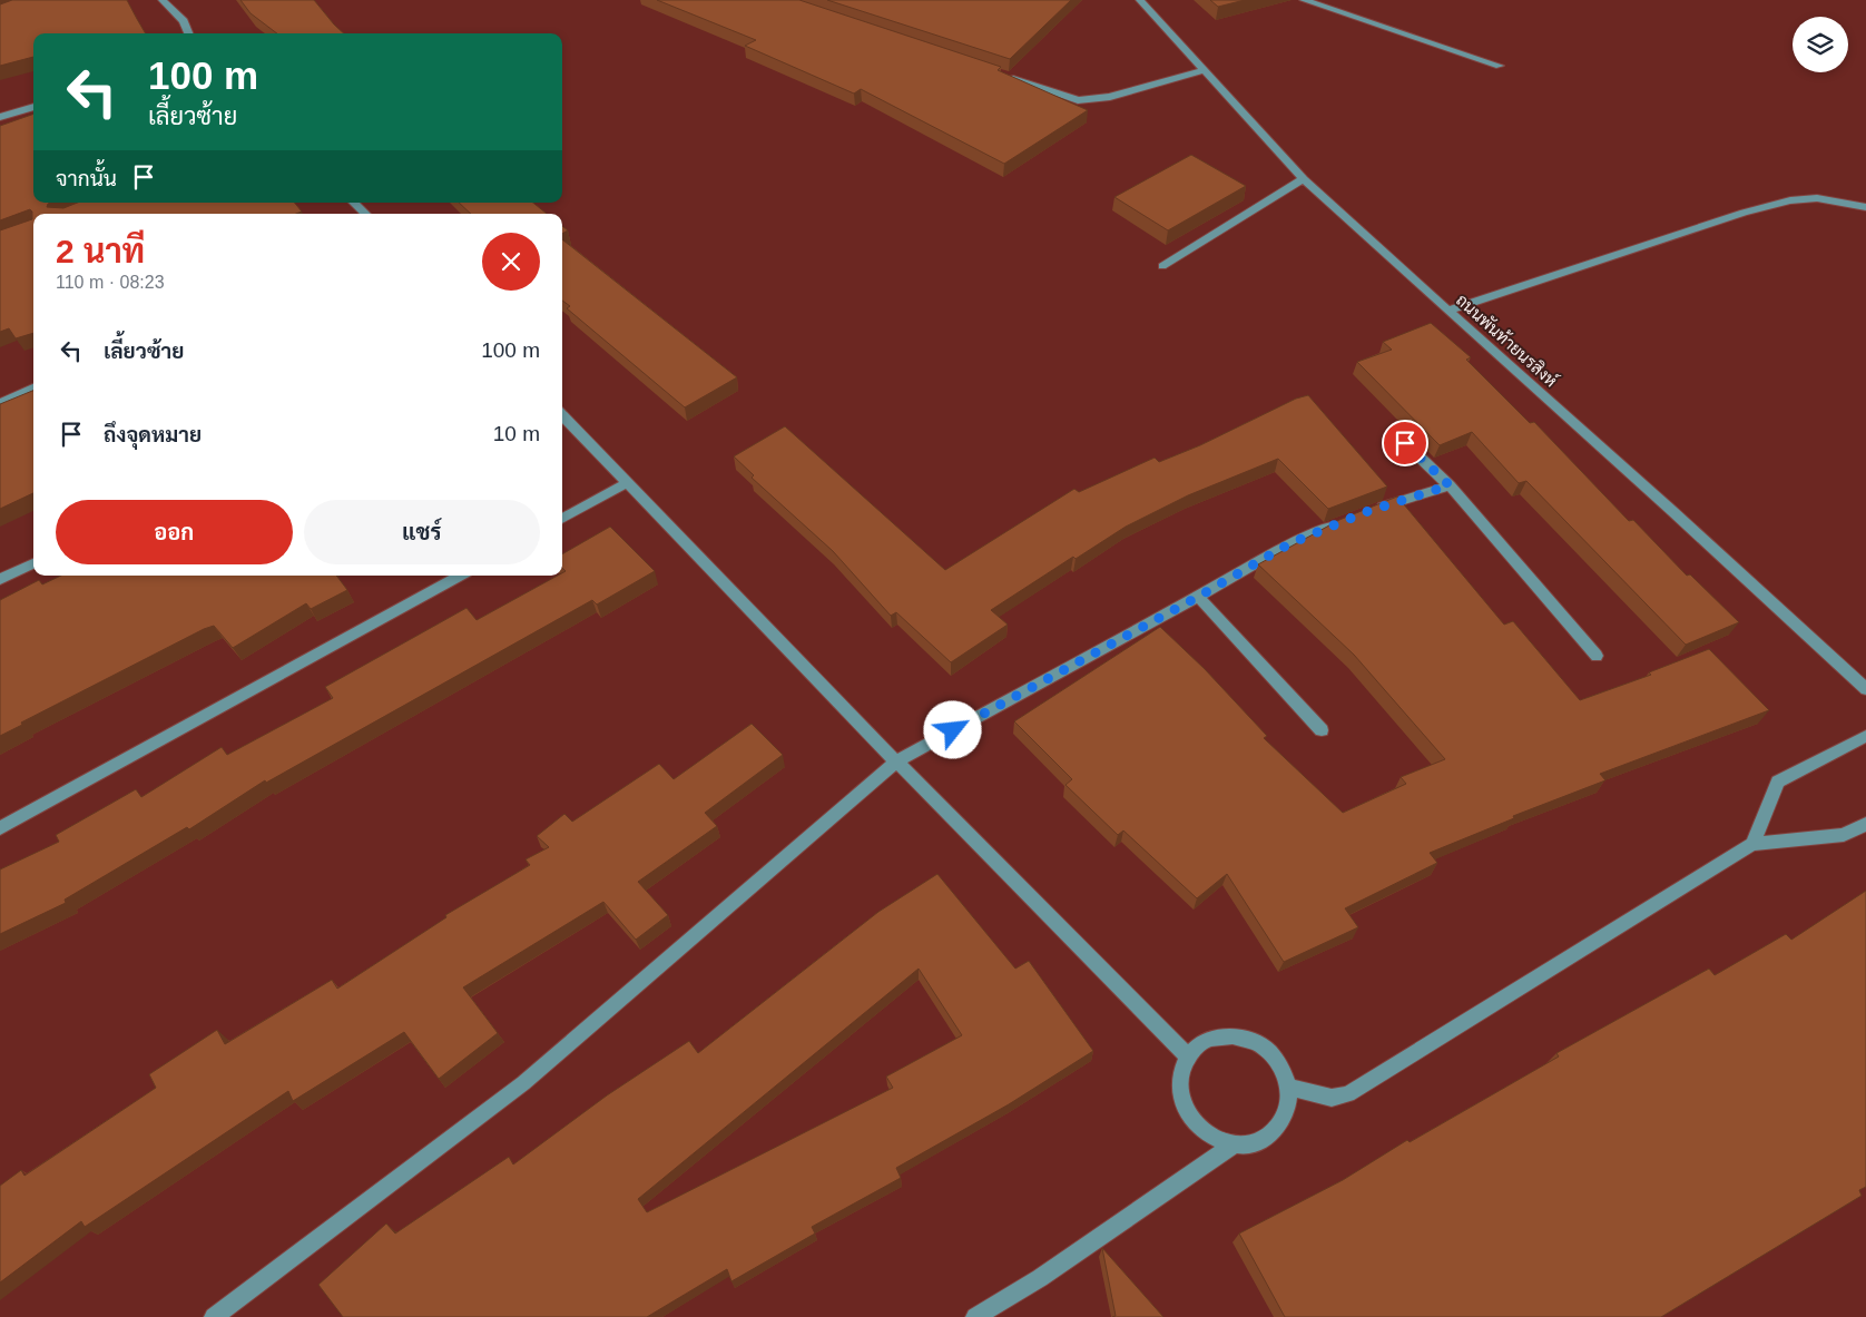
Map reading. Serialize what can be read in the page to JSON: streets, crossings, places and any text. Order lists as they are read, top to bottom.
{
  "streets": {
    "street": ["ถนนพันท้ายนรสิงห์"]
  },
  "page": {
    "turn": ["100 m", "เลี้ยวซ้าย"],
    "then": "จากนั้น",
    "heading": ["2 นาที", "110 m · 08:23"],
    "list": [
      {
        "name": "เลี้ยวซ้าย",
        "value": "100 m"
      },
      {
        "name": "ถึงจุดหมาย",
        "value": "10 m"
      }
    ],
    "buttons": ["ออก", "แชร์"]
  }
}
